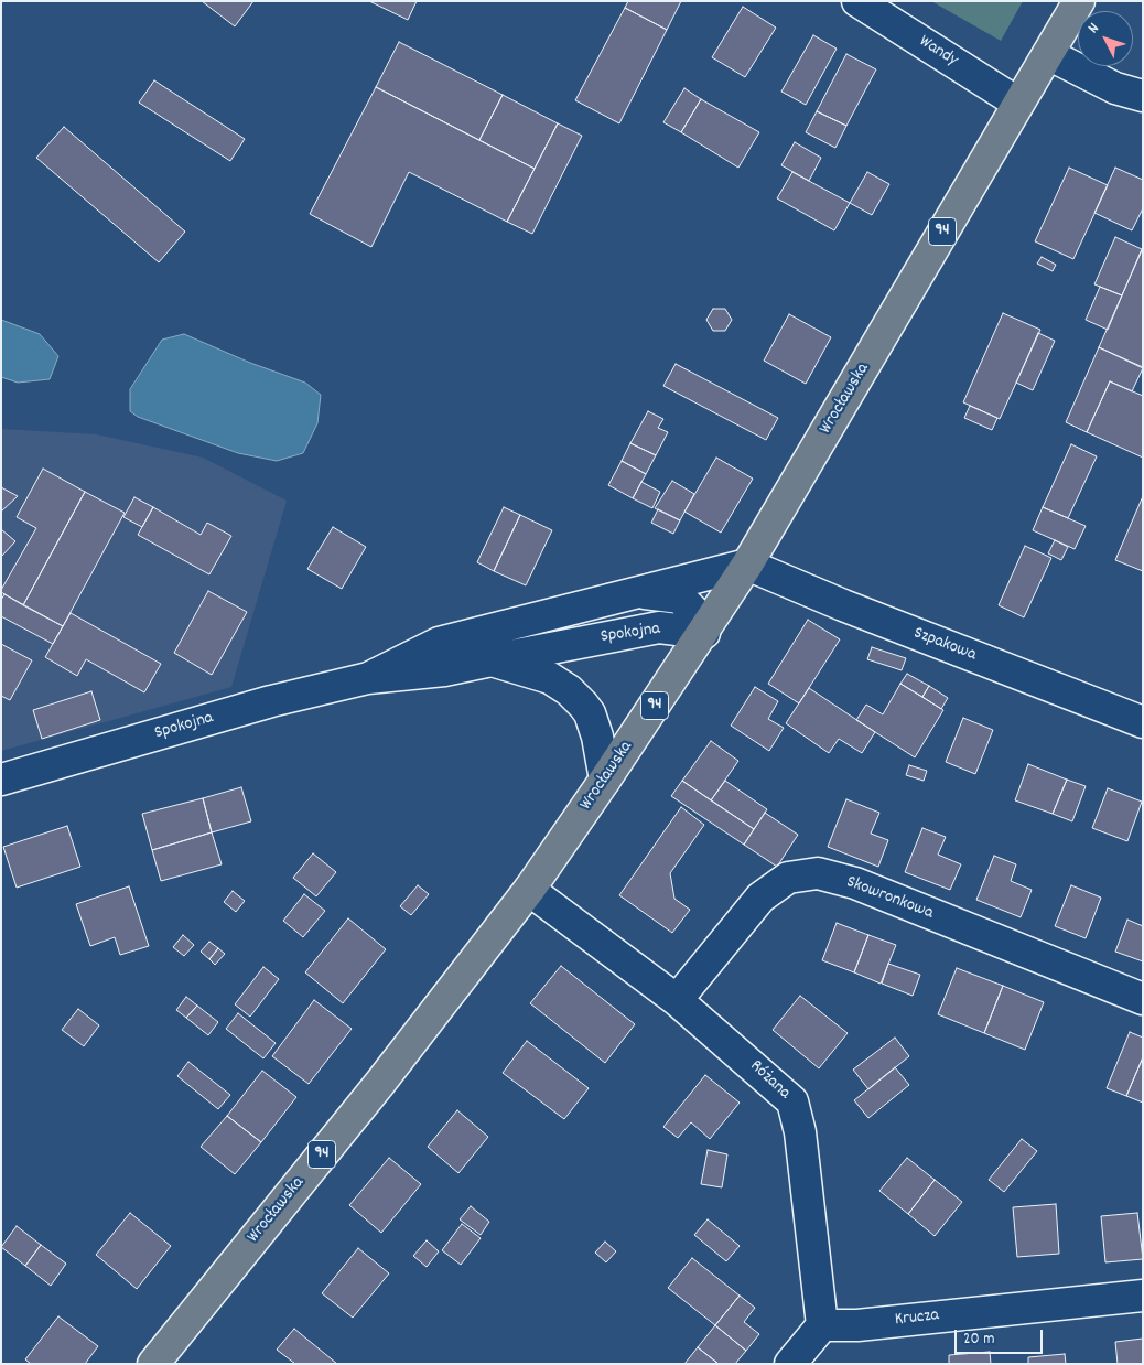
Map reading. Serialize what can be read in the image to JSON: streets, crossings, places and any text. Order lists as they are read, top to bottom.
{
  "streets": {
    "main road": ["94", "Wrocławska"],
    "street": [
      "Wandy",
      "Spokojna",
      "Szpakowa",
      "Skowronkowa",
      "Różana",
      "Krucza"
    ]
  },
  "crossings": [
    ["Wandy", "Wrocławska"],
    ["Wrocławska", "Spokojna"],
    ["Wrocławska", "Szpakowa"],
    ["Wrocławska", "Różana"],
    ["Spokojna", "Szpakowa"],
    ["Skowronkowa", "Różana"],
    ["Różana", "Krucza"]
  ],
  "scale_bar": "20 m",
  "north": "top left"
}
